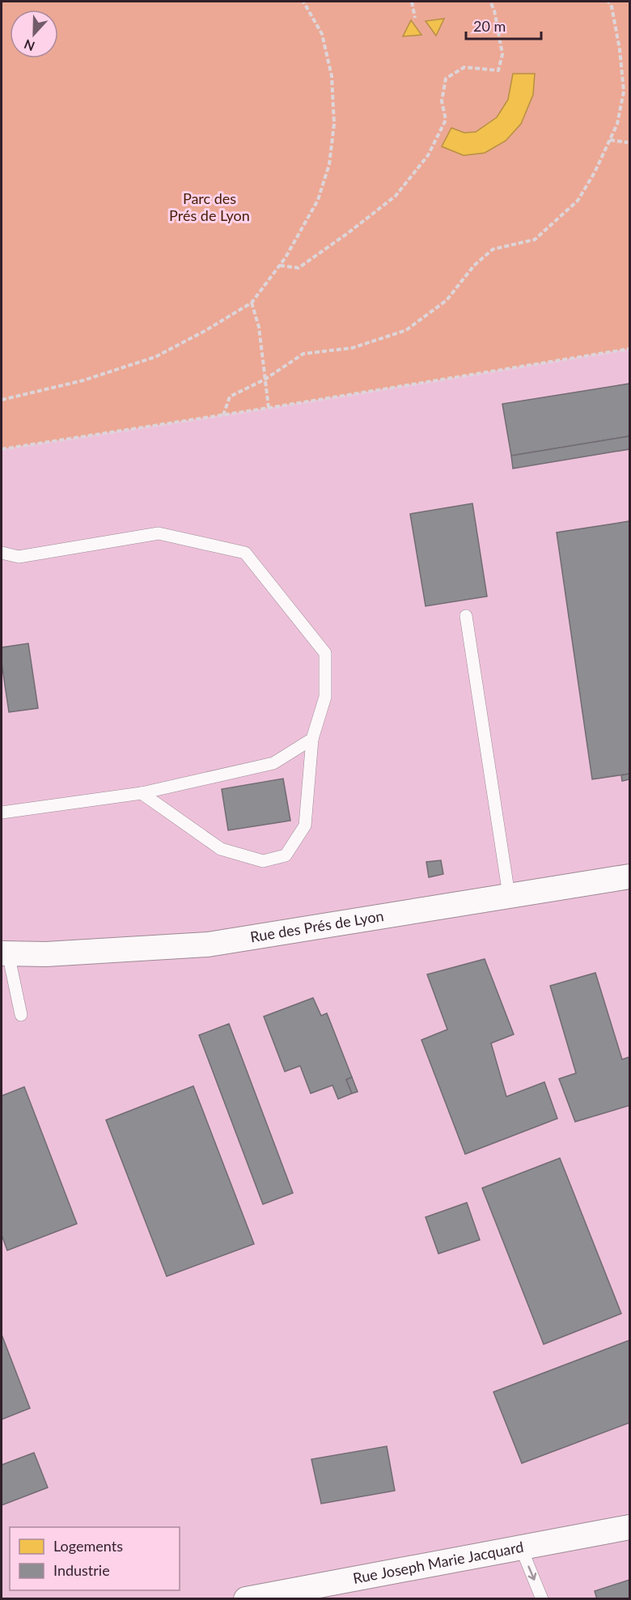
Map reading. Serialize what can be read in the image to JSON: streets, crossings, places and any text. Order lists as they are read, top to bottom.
{
  "streets": {
    "street": ["Rue des Prés de Lyon", "Rue Joseph Marie Jacquard"]
  },
  "parks": ["Parc des Prés de Lyon"],
  "legend": ["Logements", "Industrie"],
  "scale_bar": "20 m",
  "north": "bottom"
}
